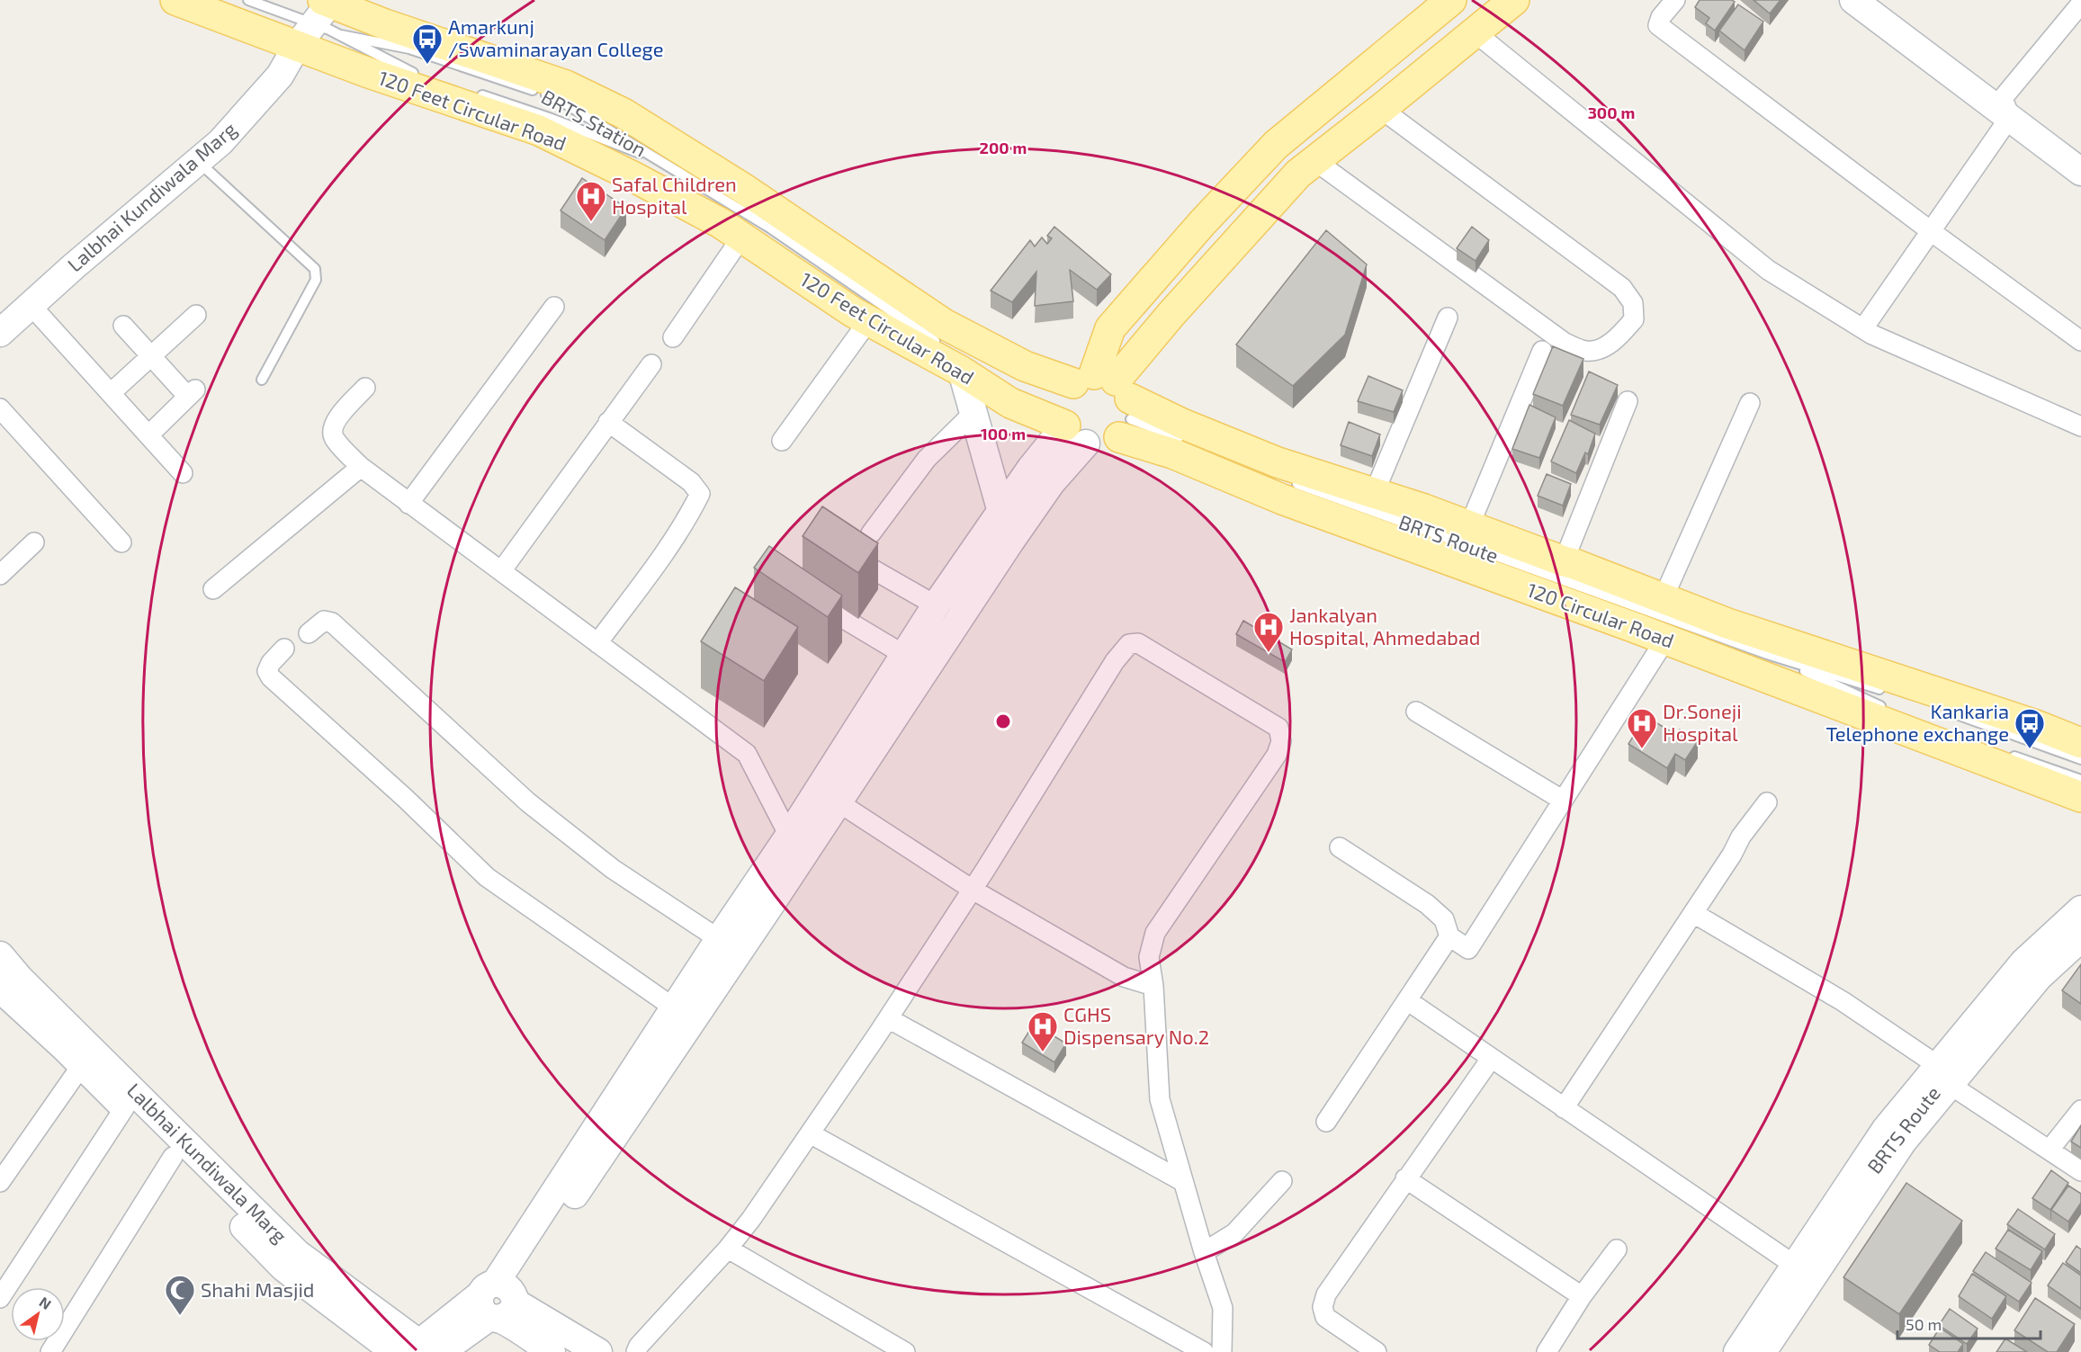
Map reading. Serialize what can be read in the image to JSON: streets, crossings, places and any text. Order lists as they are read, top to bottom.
{
  "streets": {
    "main road": ["120 Feet Circular Road", "Lalbhai Kundiwala Marg", "120 Circular Road"],
    "lane": ["BRTS Station", "BRTS Route"]
  },
  "crossings": [
    ["120 Feet Circular Road", "Lalbhai Kundiwala Marg"],
    ["120 Feet Circular Road", "120 Circular Road"]
  ],
  "places": {
    "bus stop": ["Amarkunj /Swaminarayan College", "Kankaria Telephone exchange"],
    "hospital": [
      "Safal Children Hospital",
      "Jankalyan Hospital, Ahmedabad",
      "Dr.Soneji Hospital",
      "CGHS Dispensary No.2"
    ],
    "mosque": ["Shahi Masjid"]
  },
  "scale_bar": "50 m",
  "north": "top right",
  "rings": ["300 m", "200 m", "100 m"]
}
